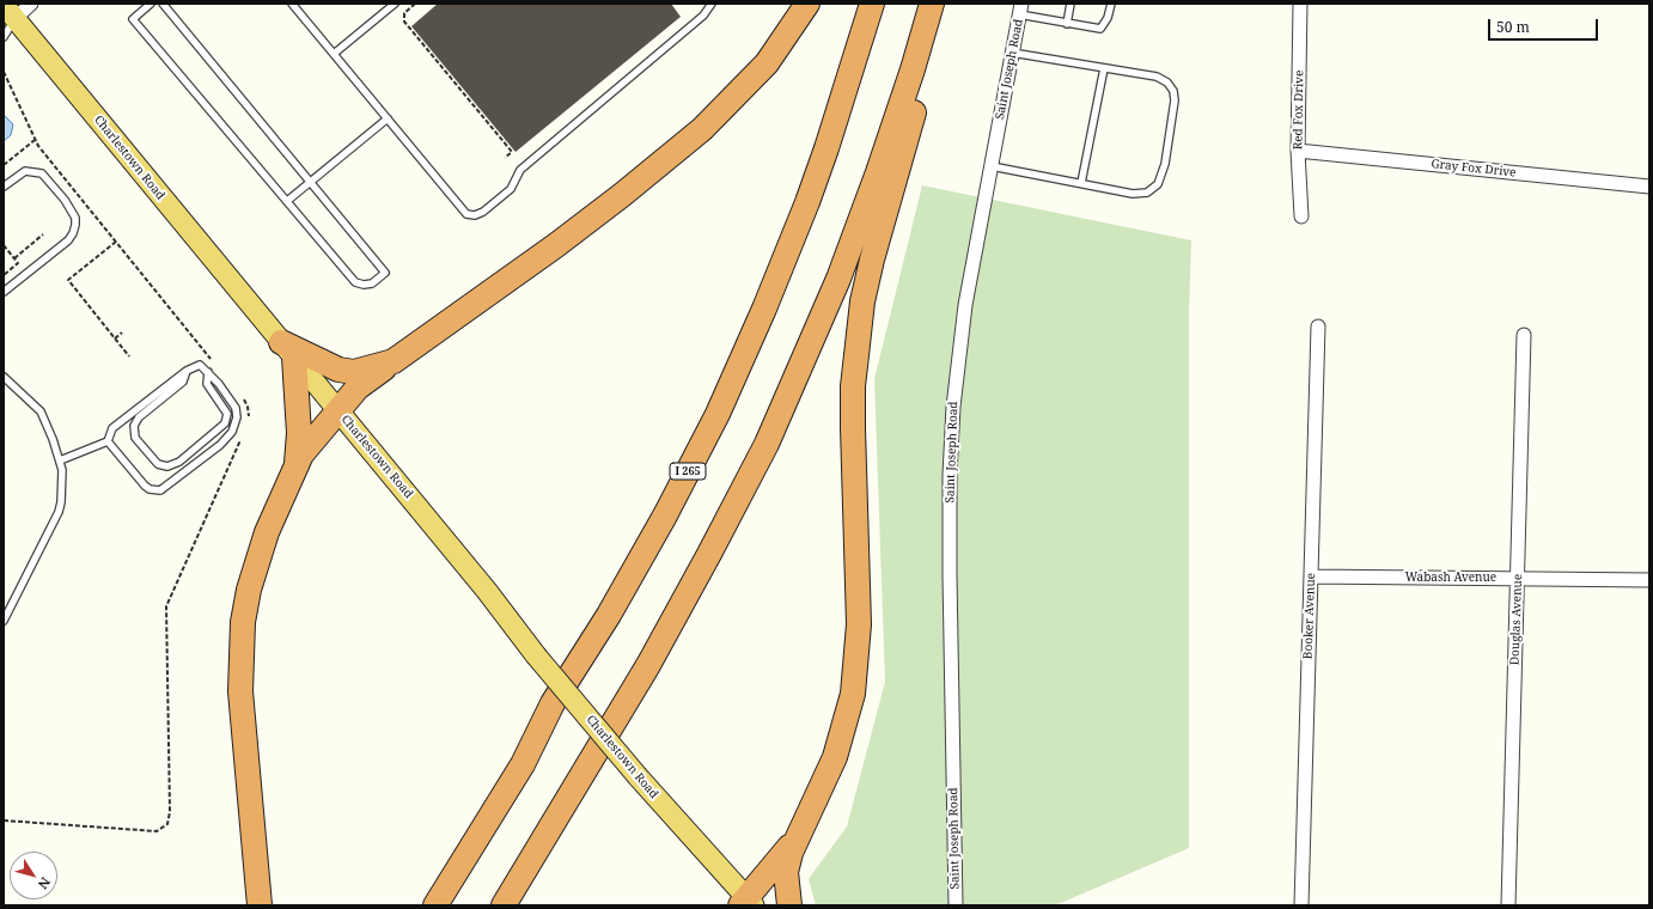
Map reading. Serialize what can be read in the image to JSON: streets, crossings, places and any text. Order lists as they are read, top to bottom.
{
  "streets": {
    "highway": ["I 265"],
    "main road": ["Charlestown Road"],
    "street": [
      "Saint Joseph Road",
      "Red Fox Drive",
      "Gray Fox Drive",
      "Wabash Avenue",
      "Booker Avenue",
      "Douglas Avenue"
    ]
  },
  "crossings": [
    ["Red Fox Drive", "Gray Fox Drive"],
    ["Wabash Avenue", "Booker Avenue"],
    ["Wabash Avenue", "Douglas Avenue"]
  ],
  "scale_bar": "50 m",
  "north": "bottom right"
}
